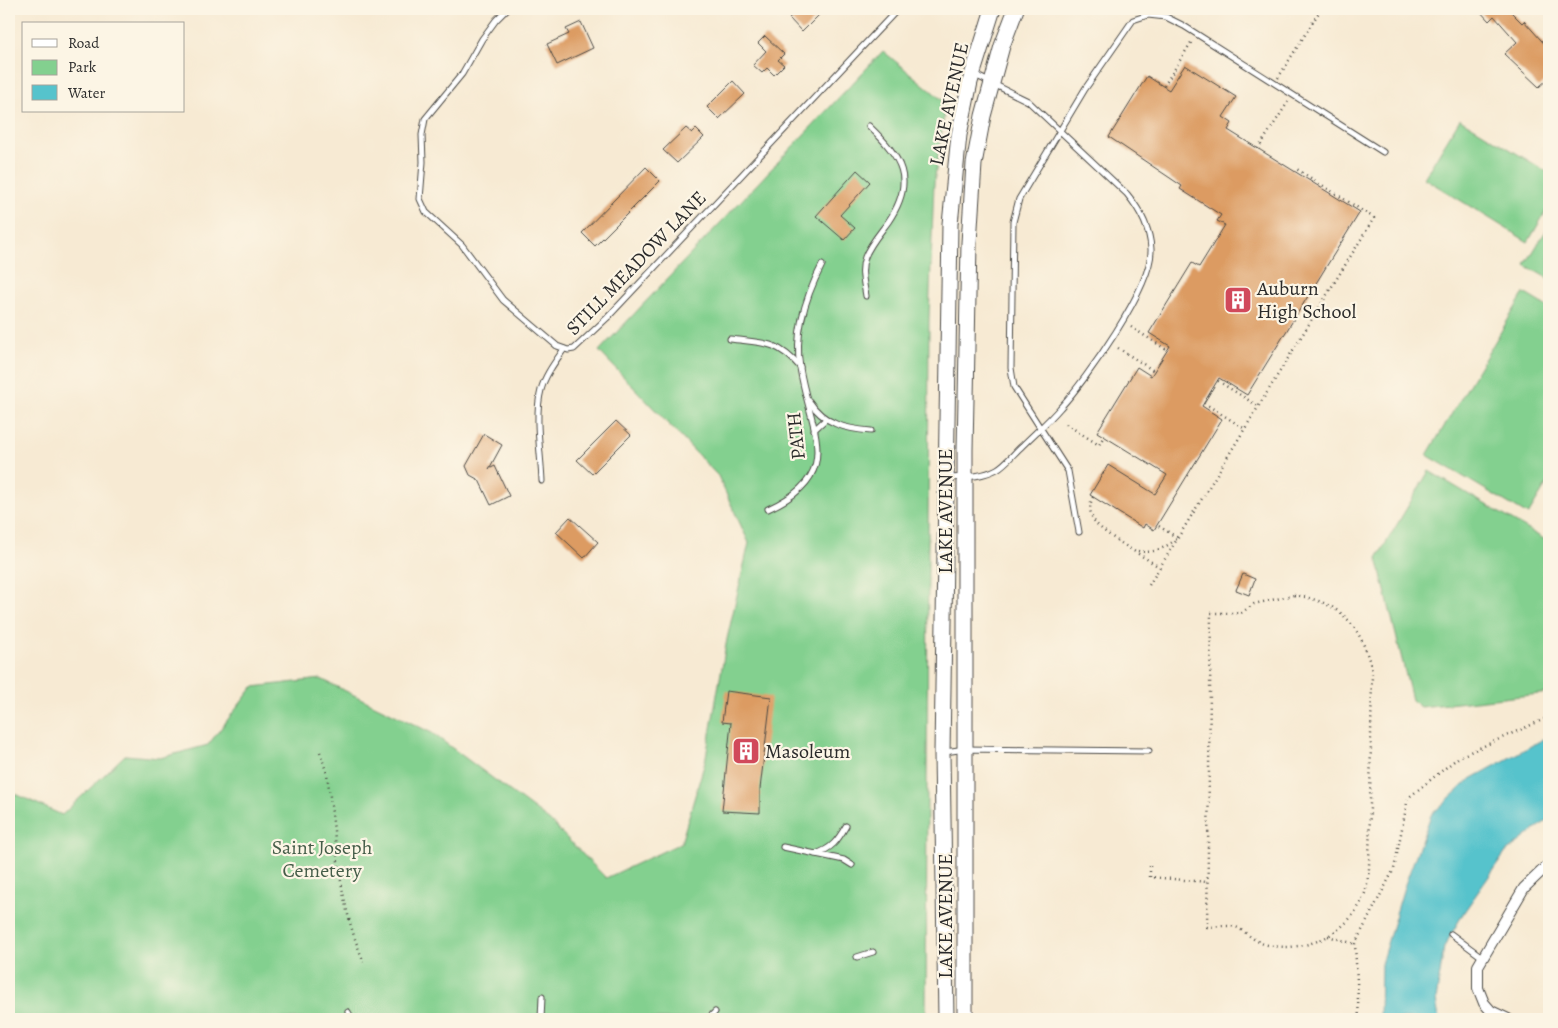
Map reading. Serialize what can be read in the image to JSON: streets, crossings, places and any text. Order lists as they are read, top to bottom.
{
  "streets": {
    "main road": ["LAKE AVENUE"],
    "lane": ["STILL MEADOW LANE", "PATH"]
  },
  "parks": ["Saint Joseph Cemetery"],
  "places": {
    "building": ["Auburn High School", "Masoleum"]
  },
  "legend": ["Road", "Park", "Water"]
}
